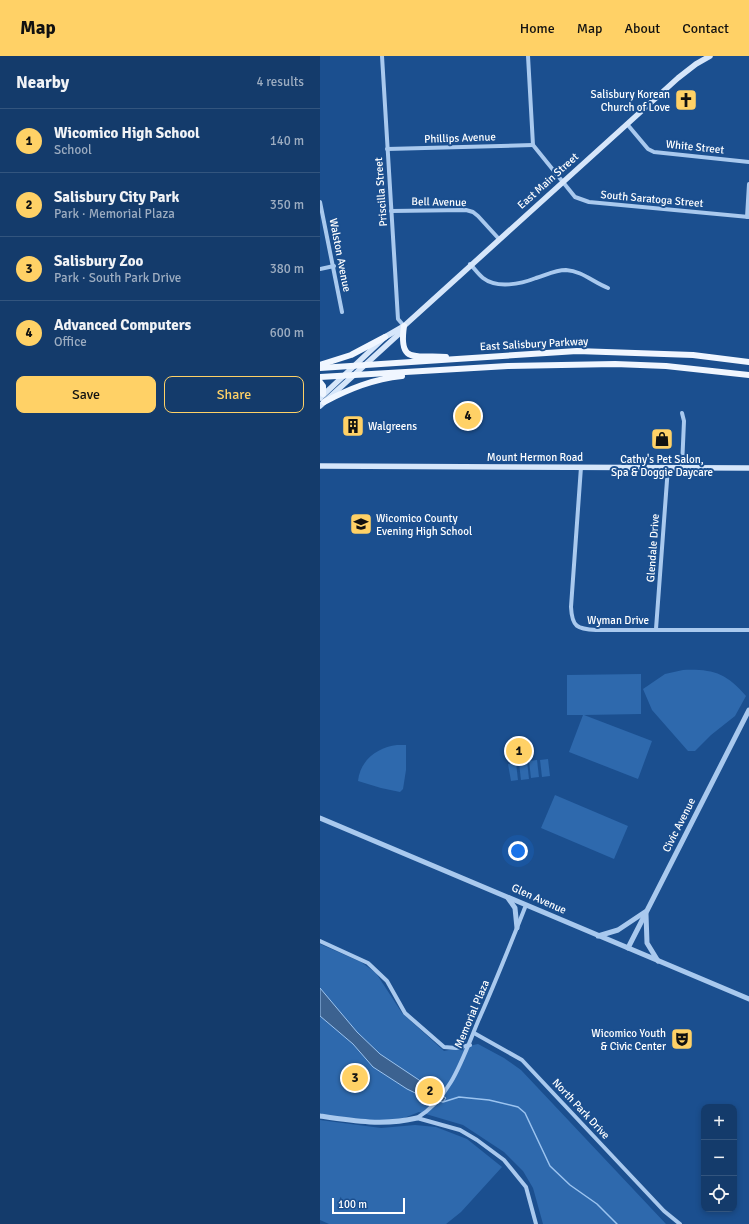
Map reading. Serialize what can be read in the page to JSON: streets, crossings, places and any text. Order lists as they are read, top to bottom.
{
  "streets": {
    "main road": ["East Main Street", "East Salisbury Parkway", "Mount Hermon Road"],
    "street": [
      "Phillips Avenue",
      "White Street",
      "Priscilla Street",
      "South Saratoga Street",
      "Bell Avenue",
      "Walston Avenue",
      "Glendale Drive",
      "Wyman Drive",
      "Civic Avenue",
      "Glen Avenue",
      "Memorial Plaza",
      "North Park Drive"
    ]
  },
  "crossings": [
    ["Phillips Avenue", "Priscilla Street"],
    ["Phillips Avenue", "South Saratoga Street"],
    ["White Street", "East Main Street"],
    ["East Main Street", "Priscilla Street"],
    ["East Main Street", "South Saratoga Street"],
    ["East Main Street", "Bell Avenue"],
    ["East Main Street", "East Salisbury Parkway"],
    ["Priscilla Street", "Bell Avenue"],
    ["Mount Hermon Road", "Glendale Drive"],
    ["Mount Hermon Road", "Wyman Drive"],
    ["Glendale Drive", "Wyman Drive"],
    ["Civic Avenue", "Glen Avenue"],
    ["Glen Avenue", "Memorial Plaza"],
    ["Memorial Plaza", "North Park Drive"]
  ],
  "places": {
    "church": ["Salisbury Korean Church of Love"],
    "building": ["Walgreens"],
    "shop": ["Cathy's Pet Salon, Spa & Doggie Daycare"],
    "school or university": ["Wicomico County Evening High School"],
    "theatre": ["Wicomico Youth & Civic Center"]
  },
  "scale_bar": "100 m",
  "page": {
    "header": "Map",
    "nav": [
      "Home",
      "Map",
      "About",
      "Contact"
    ],
    "heading": ["Nearby", "4 results"],
    "list": [
      {
        "mark": "1",
        "name": "Wicomico High School",
        "note": "School",
        "value": "140 m"
      },
      {
        "mark": "2",
        "name": "Salisbury City Park",
        "note": "Park · Memorial Plaza",
        "value": "350 m"
      },
      {
        "mark": "3",
        "name": "Salisbury Zoo",
        "note": "Park · South Park Drive",
        "value": "380 m"
      },
      {
        "mark": "4",
        "name": "Advanced Computers",
        "note": "Office",
        "value": "600 m"
      }
    ],
    "buttons": ["Save", "Share"],
    "pins": [
      "4",
      "1",
      "3",
      "2"
    ],
    "map_buttons": ["+", "−"],
    "scale": "100 m"
  }
}
